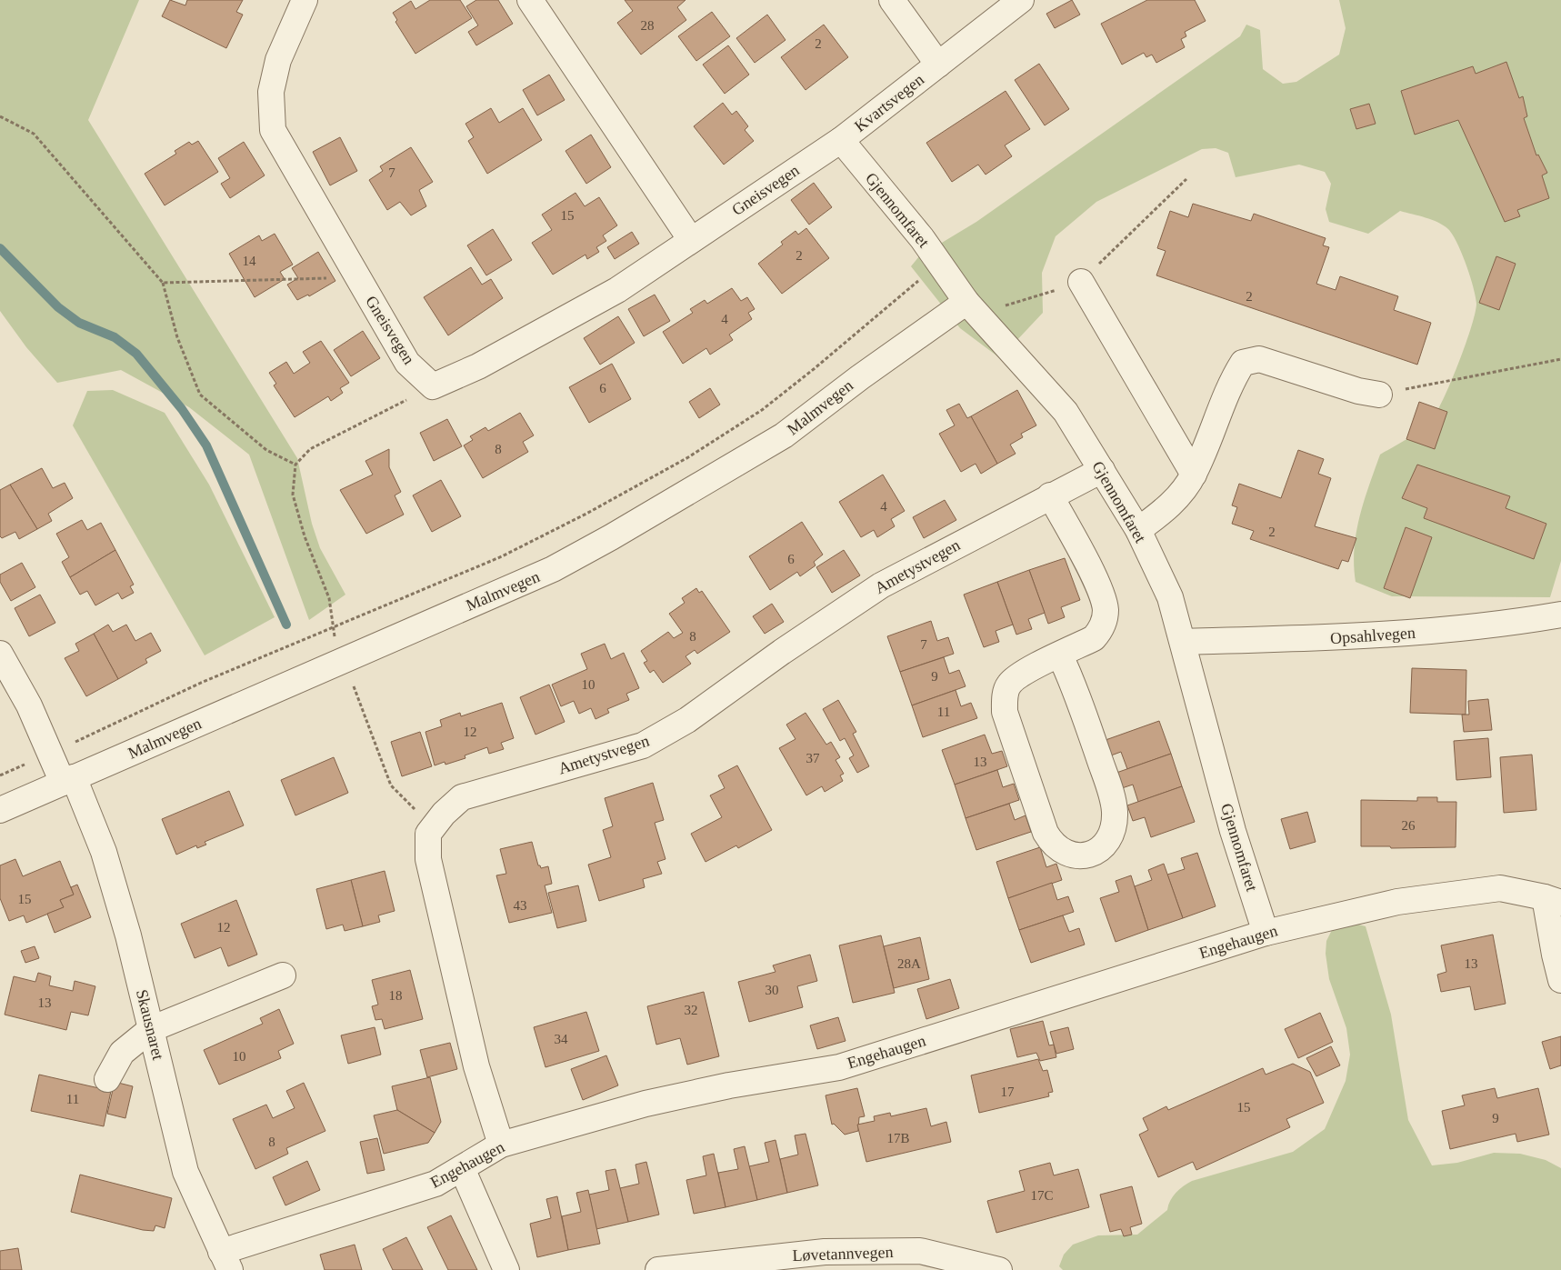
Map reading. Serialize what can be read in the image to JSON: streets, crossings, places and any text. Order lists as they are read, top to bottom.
{
  "streets": {
    "street": [
      "Kvartsvegen",
      "Gneisvegen",
      "Gjennomfaret",
      "Malmvegen",
      "Ametystvegen",
      "Opsahlvegen",
      "Engehaugen",
      "Skausnaret",
      "Løvetannvegen"
    ]
  },
  "crossings": [
    ["Kvartsvegen", "Gneisvegen"],
    ["Kvartsvegen", "Gjennomfaret"],
    ["Gneisvegen", "Gjennomfaret"],
    ["Gjennomfaret", "Malmvegen"],
    ["Gjennomfaret", "Ametystvegen"],
    ["Gjennomfaret", "Opsahlvegen"],
    ["Gjennomfaret", "Engehaugen"],
    ["Malmvegen", "Skausnaret"],
    ["Ametystvegen", "Engehaugen"],
    ["Engehaugen", "Skausnaret"]
  ],
  "house_numbers": [
    "28",
    "2",
    "7",
    "15",
    "2",
    "14",
    "2",
    "4",
    "6",
    "8",
    "4",
    "2",
    "6",
    "8",
    "7",
    "9",
    "10",
    "11",
    "12",
    "37",
    "13",
    "26",
    "15",
    "43",
    "12",
    "28A",
    "13",
    "30",
    "18",
    "13",
    "32",
    "34",
    "10",
    "17",
    "11",
    "15",
    "9",
    "17B",
    "8",
    "17C"
  ]
}
